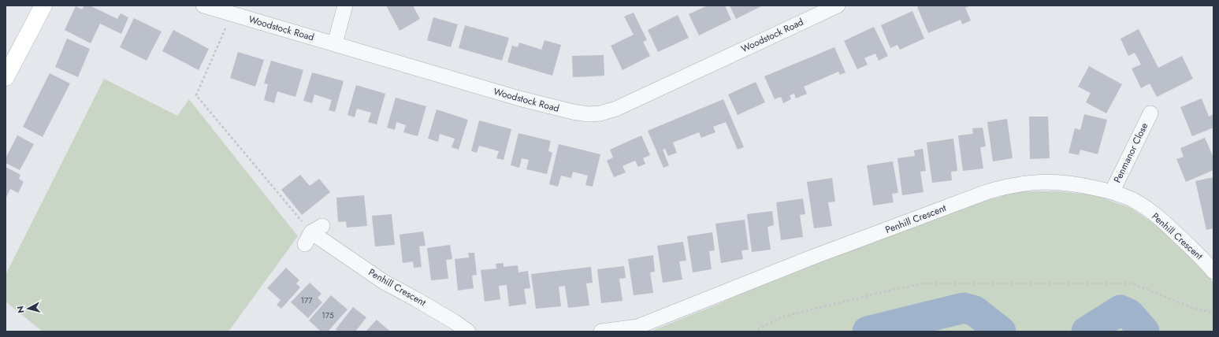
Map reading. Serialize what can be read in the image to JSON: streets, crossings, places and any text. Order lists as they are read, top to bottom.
{
  "streets": {
    "street": ["Woodstock Road", "Penmanor Close", "Penhill Crescent"]
  },
  "crossings": [
    ["Penmanor Close", "Penhill Crescent"]
  ],
  "house_numbers": ["177", "175"],
  "north": "left"
}
